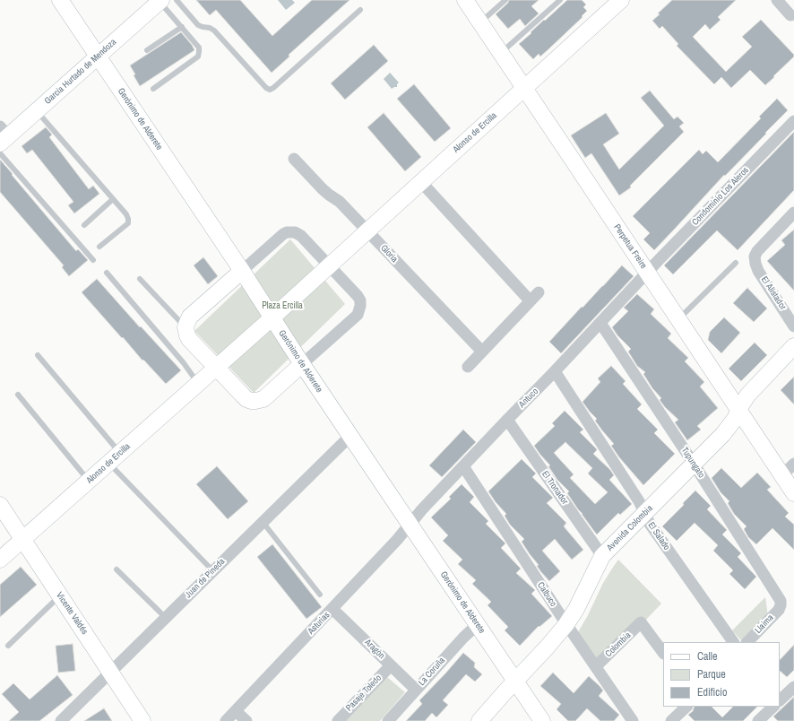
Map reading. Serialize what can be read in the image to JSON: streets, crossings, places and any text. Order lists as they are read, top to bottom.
{
  "streets": {
    "street": [
      "García Hurtado de Mendoza",
      "Gerónimo de Alderete",
      "Alonso de Ercilla",
      "Condominio Los Aleros",
      "Perpetua Freire",
      "Gloria",
      "El Alistador",
      "Antuco",
      "Tupungato",
      "El Tronador",
      "Avenida Colombia",
      "El Salado",
      "Juan de Pineda",
      "Calbuco",
      "Vicente Valdés",
      "Asturias",
      "Llaima",
      "Colombia",
      "Aragòn",
      "La Coruña",
      "Pasaje Toledo"
    ]
  },
  "crossings": [
    ["García Hurtado de Mendoza", "Gerónimo de Alderete"],
    ["Gerónimo de Alderete", "Alonso de Ercilla"],
    ["Gerónimo de Alderete", "Antuco"],
    ["Gerónimo de Alderete", "Avenida Colombia"],
    ["Gerónimo de Alderete", "Juan de Pineda"],
    ["Gerónimo de Alderete", "Asturias"],
    ["Gerónimo de Alderete", "La Coruña"],
    ["Alonso de Ercilla", "Perpetua Freire"],
    ["Alonso de Ercilla", "Gloria"],
    ["Alonso de Ercilla", "Vicente Valdés"],
    ["Condominio Los Aleros", "Perpetua Freire"],
    ["Condominio Los Aleros", "Antuco"],
    ["Perpetua Freire", "Antuco"],
    ["Perpetua Freire", "Avenida Colombia"],
    ["Antuco", "Tupungato"],
    ["Antuco", "El Tronador"],
    ["Antuco", "El Salado"],
    ["Antuco", "Calbuco"],
    ["Antuco", "Asturias"],
    ["Tupungato", "Avenida Colombia"],
    ["Tupungato", "Llaima"],
    ["El Tronador", "Avenida Colombia"],
    ["Avenida Colombia", "El Salado"],
    ["Avenida Colombia", "Calbuco"],
    ["Juan de Pineda", "Vicente Valdés"],
    ["Calbuco", "Colombia"],
    ["Asturias", "Aragòn"],
    ["Aragòn", "La Coruña"],
    ["Aragòn", "Pasaje Toledo"]
  ],
  "parks": ["Plaza Ercilla"],
  "legend": ["Calle", "Parque", "Edificio"]
}
